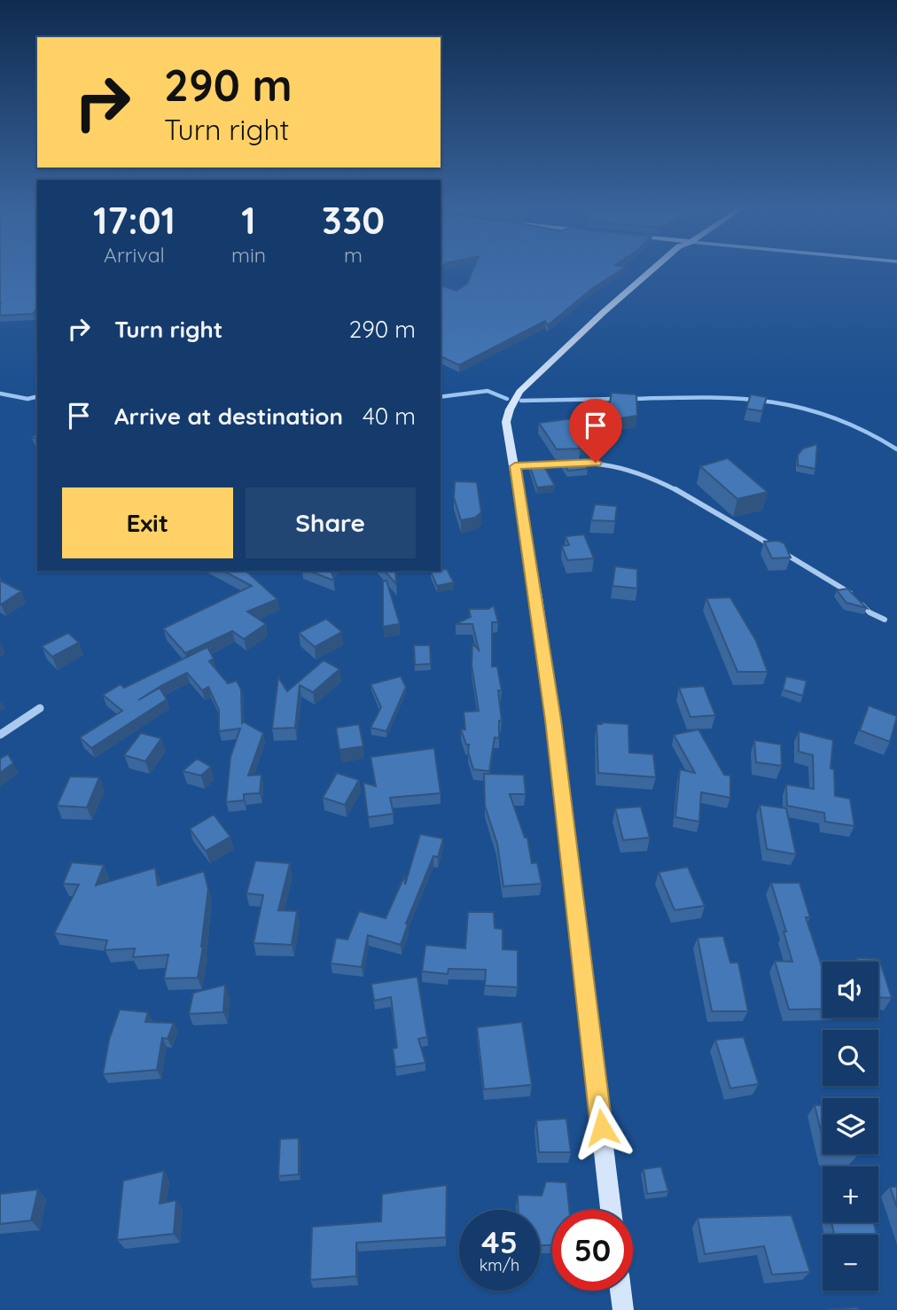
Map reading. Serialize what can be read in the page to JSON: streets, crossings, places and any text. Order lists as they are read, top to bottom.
{
  "page": {
    "turn": ["290 m", "Turn right"],
    "eta": [
      "17:01",
      "Arrival",
      "1",
      "min",
      "330",
      "m"
    ],
    "list": [
      {
        "name": "Turn right",
        "value": "290 m"
      },
      {
        "name": "Arrive at destination",
        "value": "40 m"
      }
    ],
    "buttons": ["Exit", "Share"],
    "map_buttons": ["+", "−"],
    "speed": "45 km/h",
    "limit": "50"
  }
}
